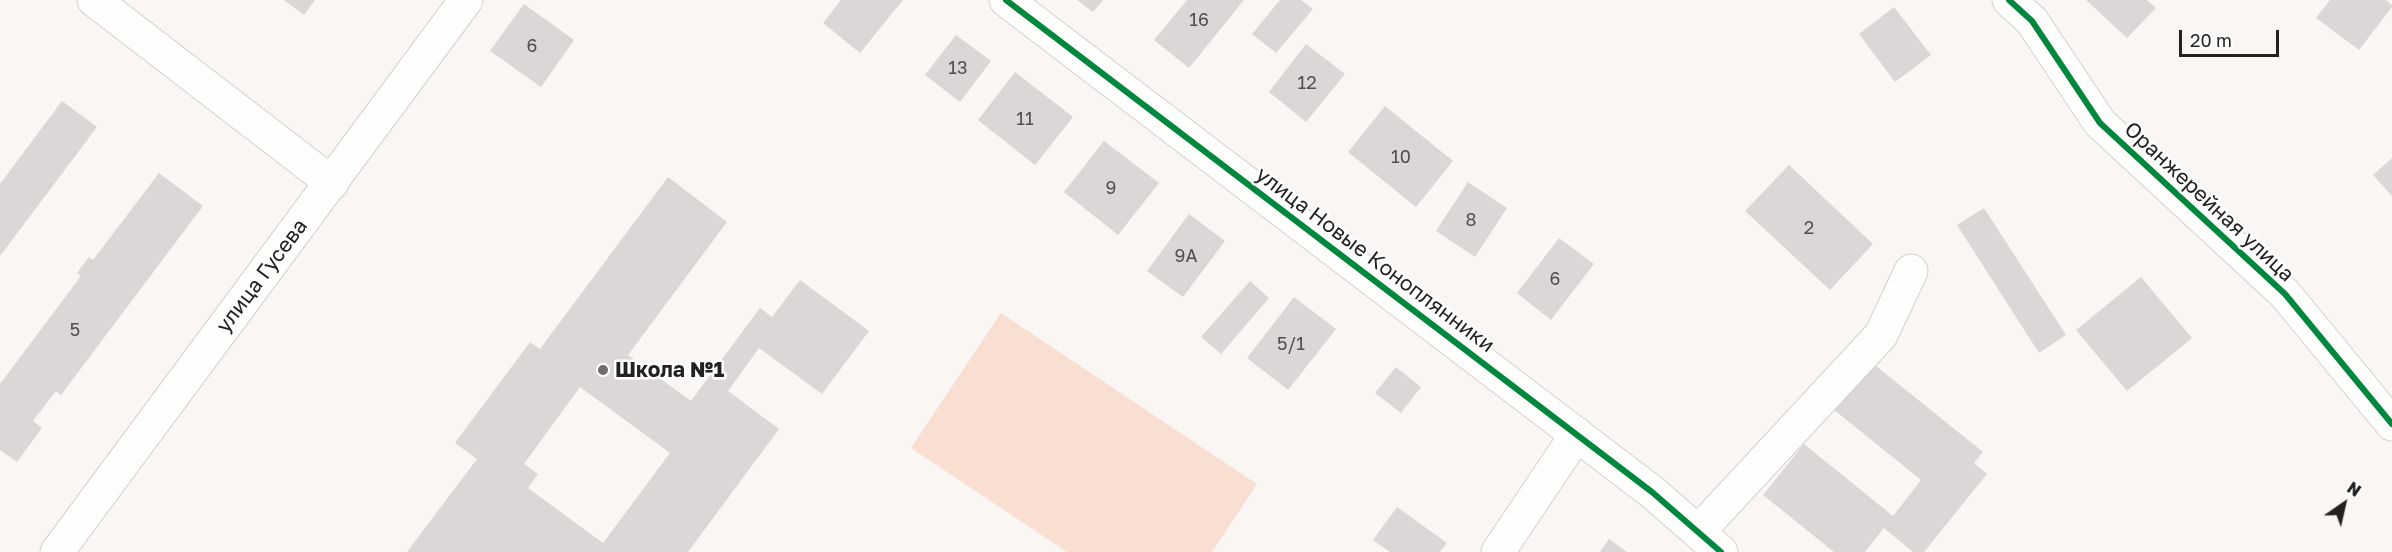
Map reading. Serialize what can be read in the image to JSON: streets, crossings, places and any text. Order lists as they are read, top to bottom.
{
  "streets": {
    "street": ["Оранжерейная улица", "улица Новые Коноплянники", "улица Гусева"]
  },
  "places": ["Школа №1"],
  "house_numbers": [
    "16",
    "6",
    "13",
    "12",
    "11",
    "10",
    "9",
    "8",
    "2",
    "9А",
    "6",
    "5",
    "5/1"
  ],
  "scale_bar": "20 m",
  "north": "top right"
}
